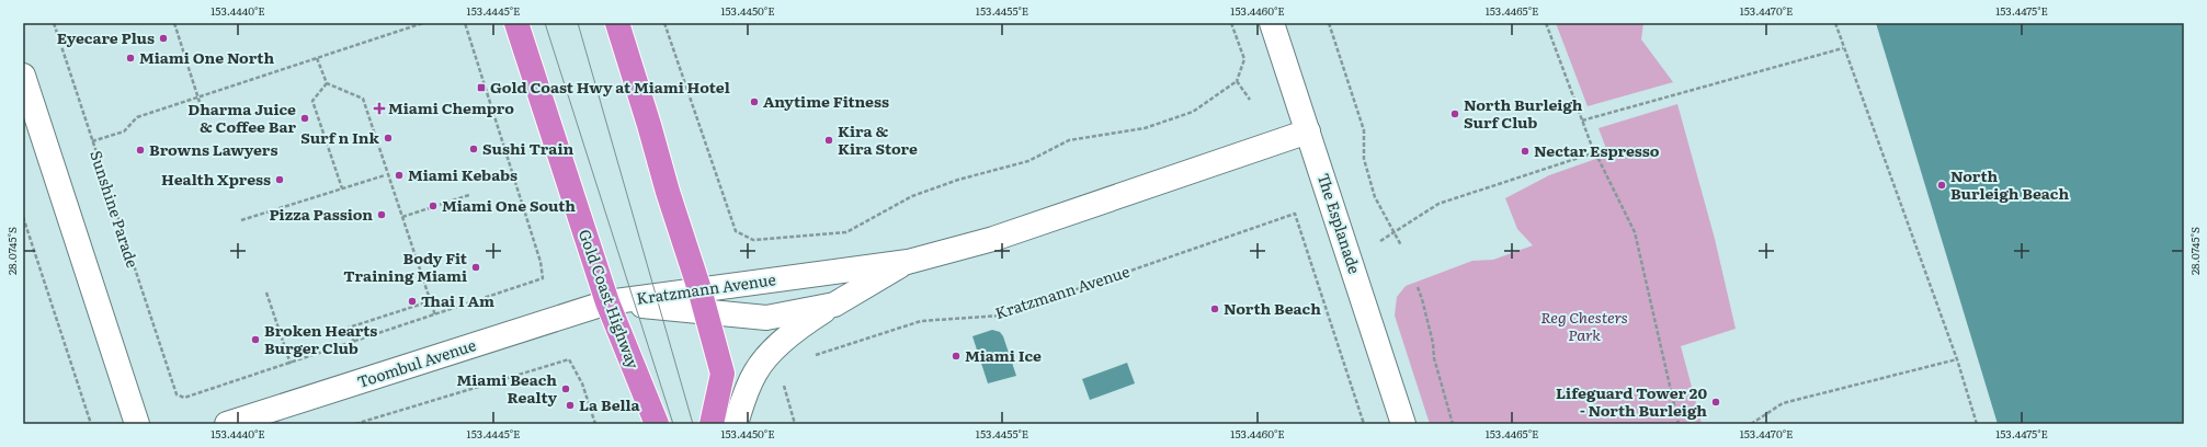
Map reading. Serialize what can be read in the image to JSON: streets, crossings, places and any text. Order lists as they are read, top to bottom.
{
  "streets": {
    "highway": ["Gold Coast Highway"],
    "street": ["The Esplanade", "Kratzmann Avenue", "Toombul Avenue"],
    "path": ["Sunshine Parade"]
  },
  "crossings": [
    ["The Esplanade", "Kratzmann Avenue"],
    ["Kratzmann Avenue", "Gold Coast Highway"],
    ["Kratzmann Avenue", "Toombul Avenue"],
    ["Gold Coast Highway", "Toombul Avenue"]
  ],
  "parks": ["Reg Chesters Park"],
  "places": {
    "other": [
      "Eyecare Plus",
      "Miami One North",
      "Anytime Fitness",
      "North Burleigh Surf Club",
      "Dharma Juice & Coffee Bar",
      "Surf n Ink",
      "Kira & Kira Store",
      "Sushi Train",
      "Browns Lawyers",
      "Nectar Espresso",
      "Miami Kebabs",
      "Health Xpress",
      "North Burleigh Beach",
      "Miami One South",
      "Pizza Passion",
      "Body Fit Training Miami",
      "Thai I Am",
      "North Beach",
      "Broken Hearts Burger Club",
      "Miami Ice",
      "Miami Beach Realty",
      "Lifeguard Tower 20 - North Burleigh",
      "La Bella"
    ],
    "transit": ["Gold Coast Hwy at Miami Hotel"],
    "health": ["Miami Chempro"]
  },
  "coordinates": [
    "153.4440°E",
    "153.4445°E",
    "153.4450°E",
    "153.4455°E",
    "153.4460°E",
    "153.4465°E",
    "153.4470°E",
    "153.4475°E",
    "28.0745°S"
  ]
}
